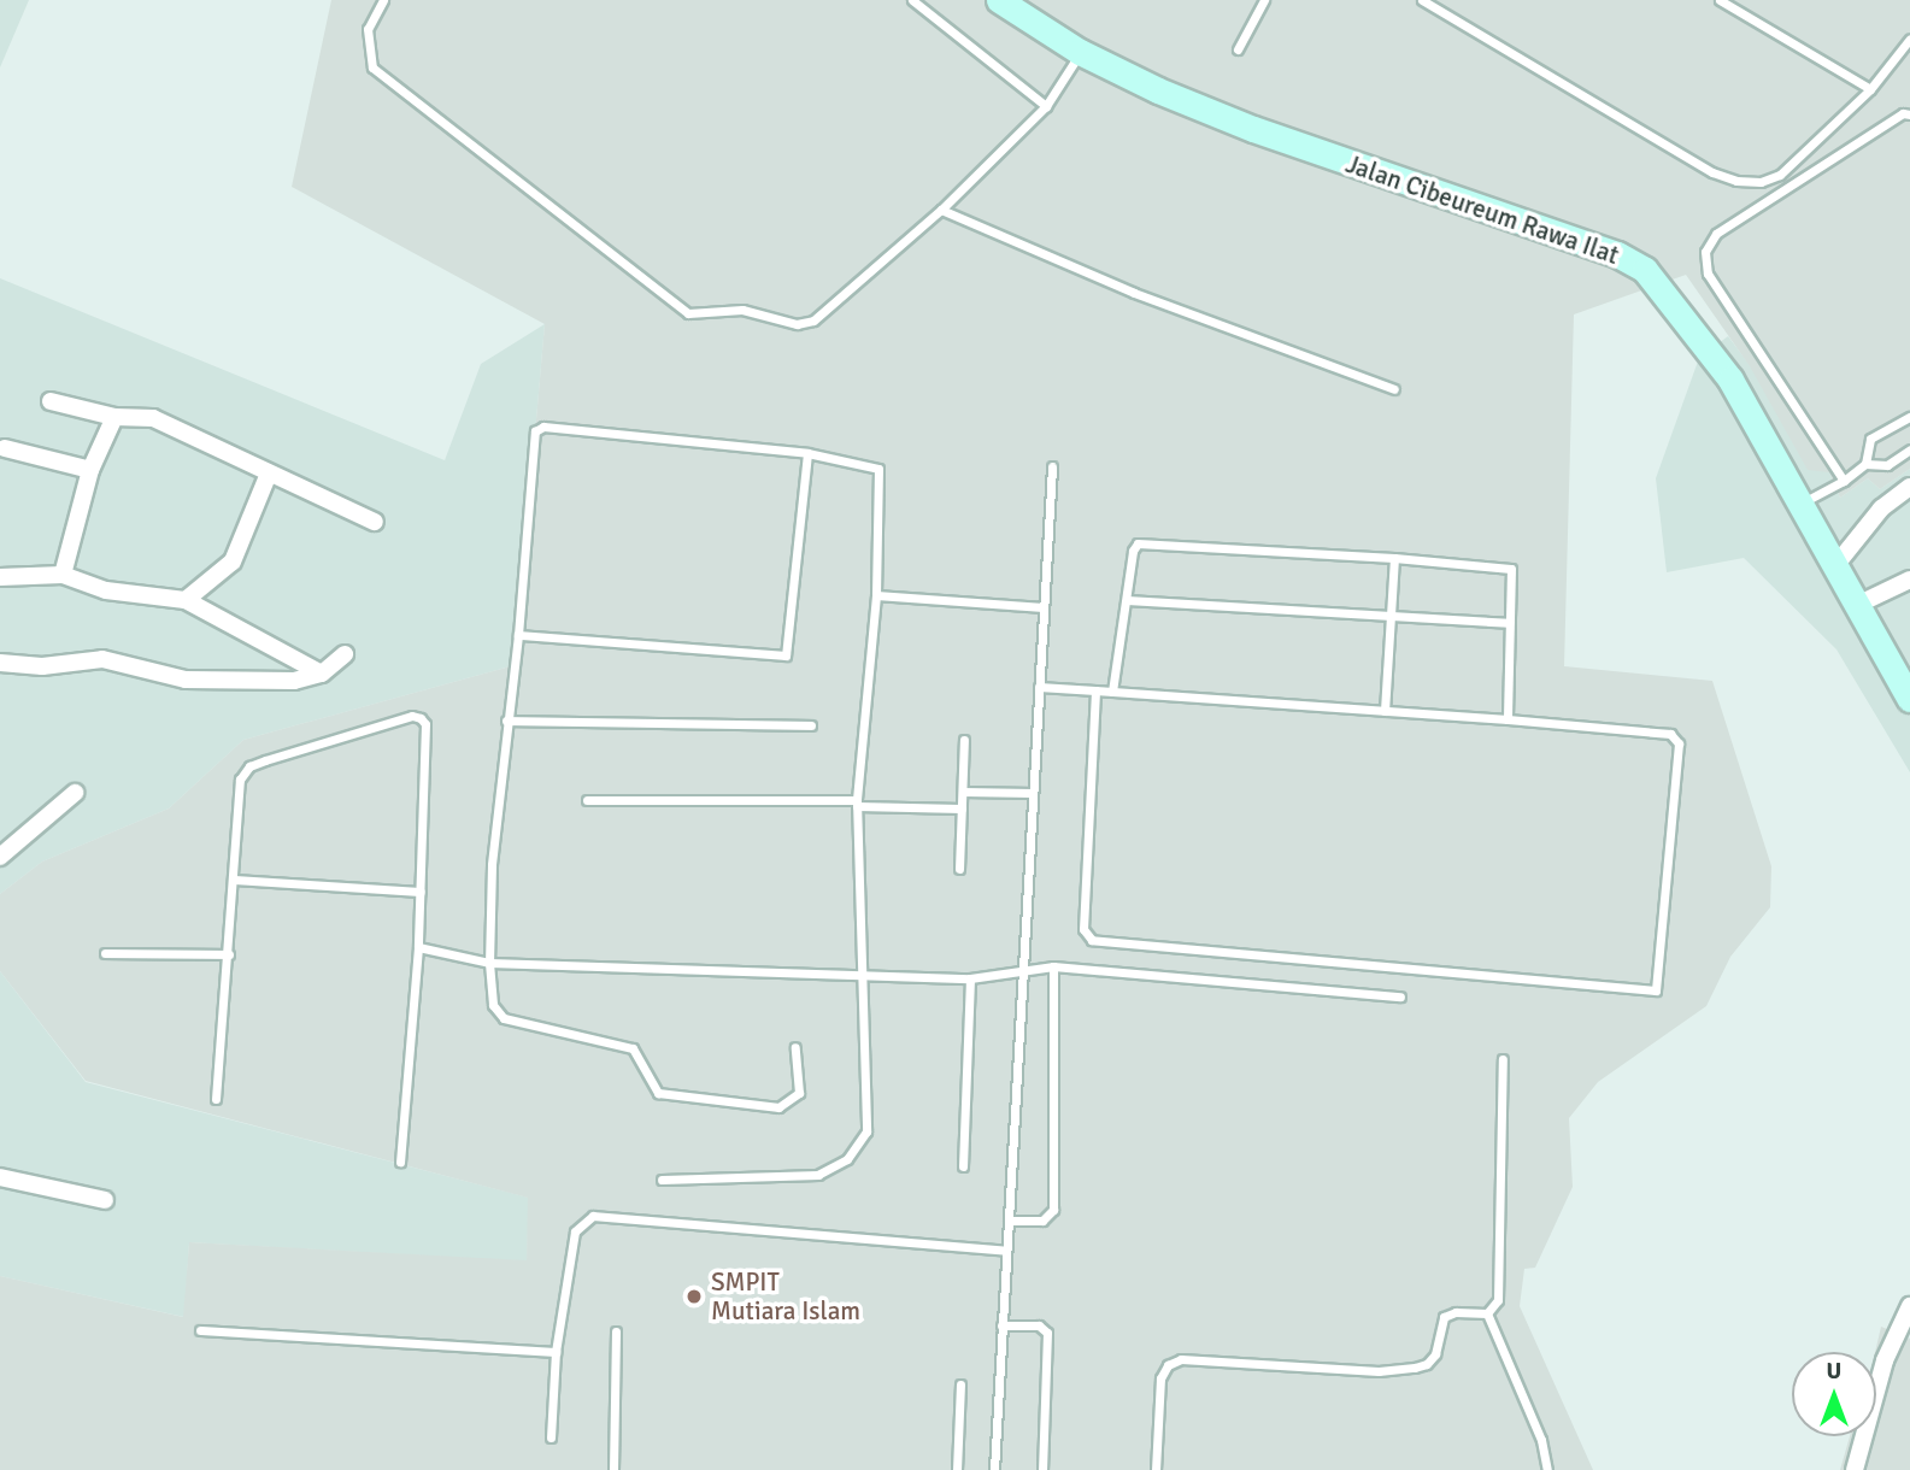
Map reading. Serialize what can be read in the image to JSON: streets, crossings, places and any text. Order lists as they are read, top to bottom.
{
  "streets": {
    "street": ["Jalan Cibeureum Rawa Ilat"]
  },
  "places": ["SMPIT Mutiara Islam"],
  "north": "top"
}
